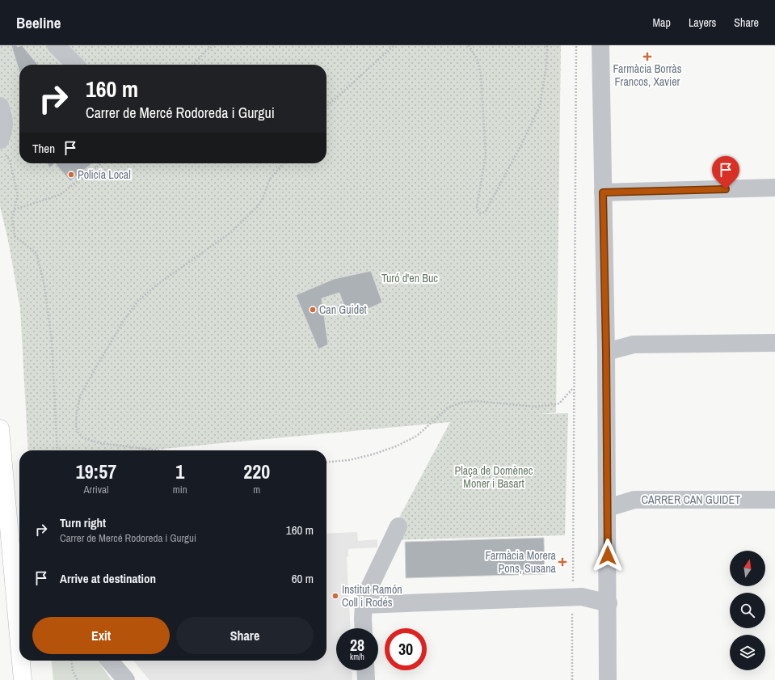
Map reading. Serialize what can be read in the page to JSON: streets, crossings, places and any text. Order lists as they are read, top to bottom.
{
  "streets": {
    "street": ["CARRER CAN GUIDET"]
  },
  "parks": ["Turó d'en Buc", "Plaça de Domènec Moner i Basart"],
  "places": {
    "health": ["Farmàcia Borràs Francos, Xavier", "Farmàcia Morera Pons, Susana"],
    "other": ["Policía Local", "Can Guidet", "Institut Ramón Coll i Rodés"]
  },
  "north": "top",
  "page": {
    "header": "Beeline",
    "nav": ["Map", "Layers", "Share"],
    "turn": ["160 m", "Carrer de Mercé Rodoreda i Gurgui"],
    "then": "Then",
    "eta": [
      "19:57",
      "Arrival",
      "1",
      "min",
      "220",
      "m"
    ],
    "list": [
      {
        "name": "Turn right",
        "note": "Carrer de Mercé Rodoreda i Gurgui",
        "value": "160 m"
      },
      {
        "name": "Arrive at destination",
        "value": "60 m"
      }
    ],
    "buttons": ["Exit", "Share"],
    "speed": "28 km/h",
    "limit": "30"
  }
}
